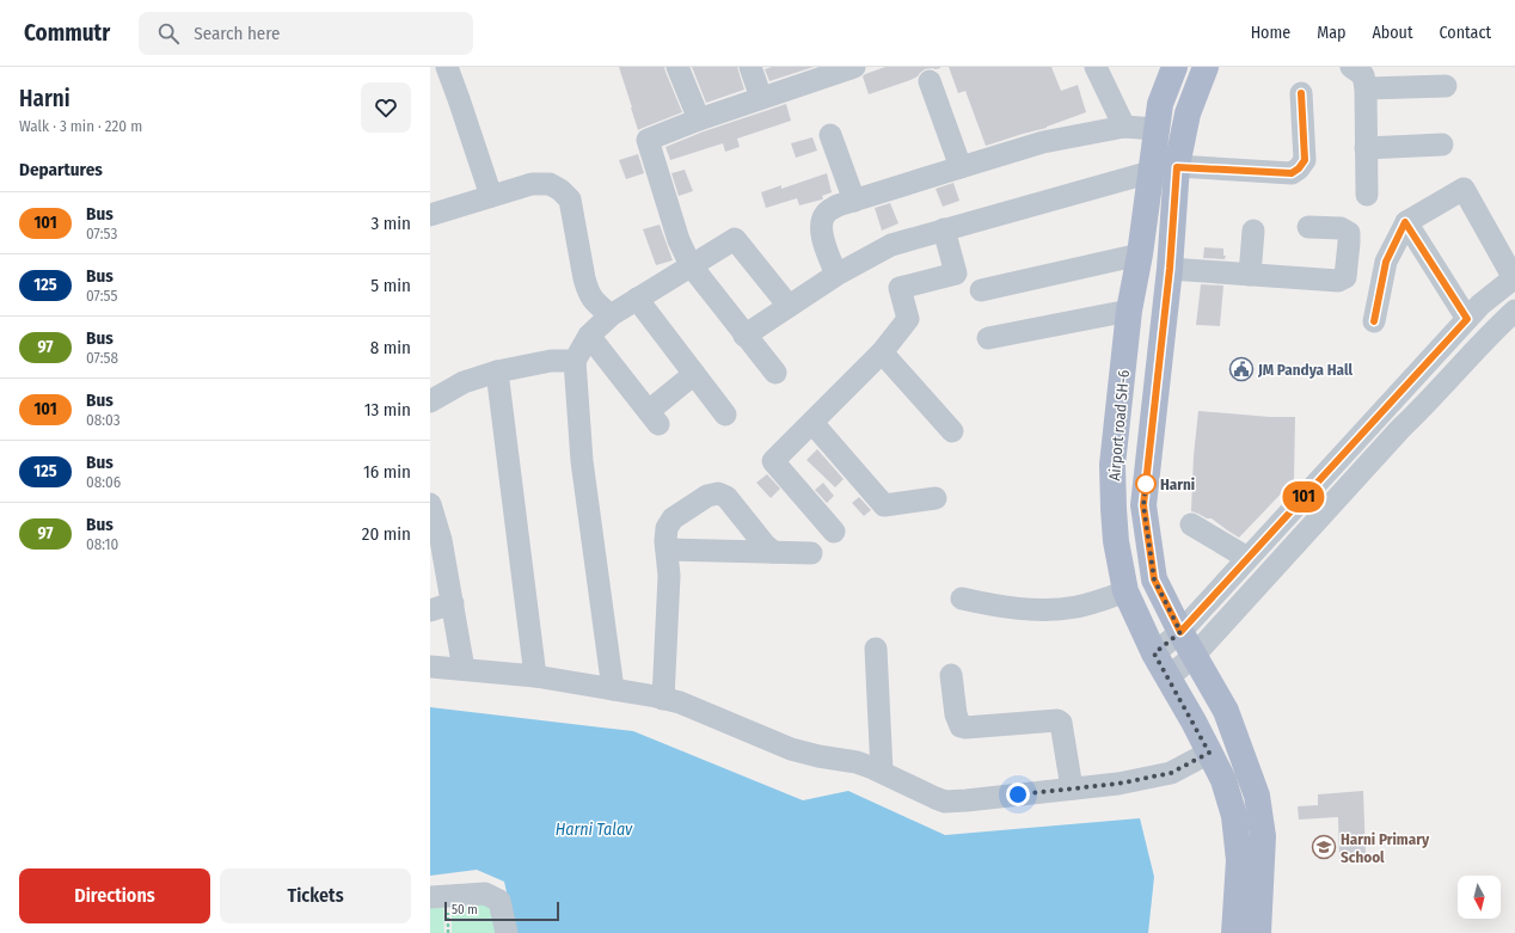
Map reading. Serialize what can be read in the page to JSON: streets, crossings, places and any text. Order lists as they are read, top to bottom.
{
  "streets": {
    "main road": ["Airport road SH-6"]
  },
  "water": ["Harni Talav"],
  "places": {
    "public building": ["JM Pandya Hall"],
    "other": ["Harni"],
    "school or university": ["Harni Primary School"]
  },
  "lines": ["bus line 101"],
  "scale_bar": "50 m",
  "north": "bottom",
  "page": {
    "header": "Commutr",
    "search": "Search here",
    "nav": [
      "Home",
      "Map",
      "About",
      "Contact"
    ],
    "heading": [
      ["Harni", "Walk · 3 min · 220 m"],
      "Departures"
    ],
    "on_map": "101",
    "list": [
      {
        "mark": "101",
        "name": "Bus",
        "note": "07:53",
        "value": "3 min"
      },
      {
        "mark": "125",
        "name": "Bus",
        "note": "07:55",
        "value": "5 min"
      },
      {
        "mark": "97",
        "name": "Bus",
        "note": "07:58",
        "value": "8 min"
      },
      {
        "mark": "101",
        "name": "Bus",
        "note": "08:03",
        "value": "13 min"
      },
      {
        "mark": "125",
        "name": "Bus",
        "note": "08:06",
        "value": "16 min"
      },
      {
        "mark": "97",
        "name": "Bus",
        "note": "08:10",
        "value": "20 min"
      }
    ],
    "buttons": ["Directions", "Tickets"],
    "scale": "50 m"
  }
}
